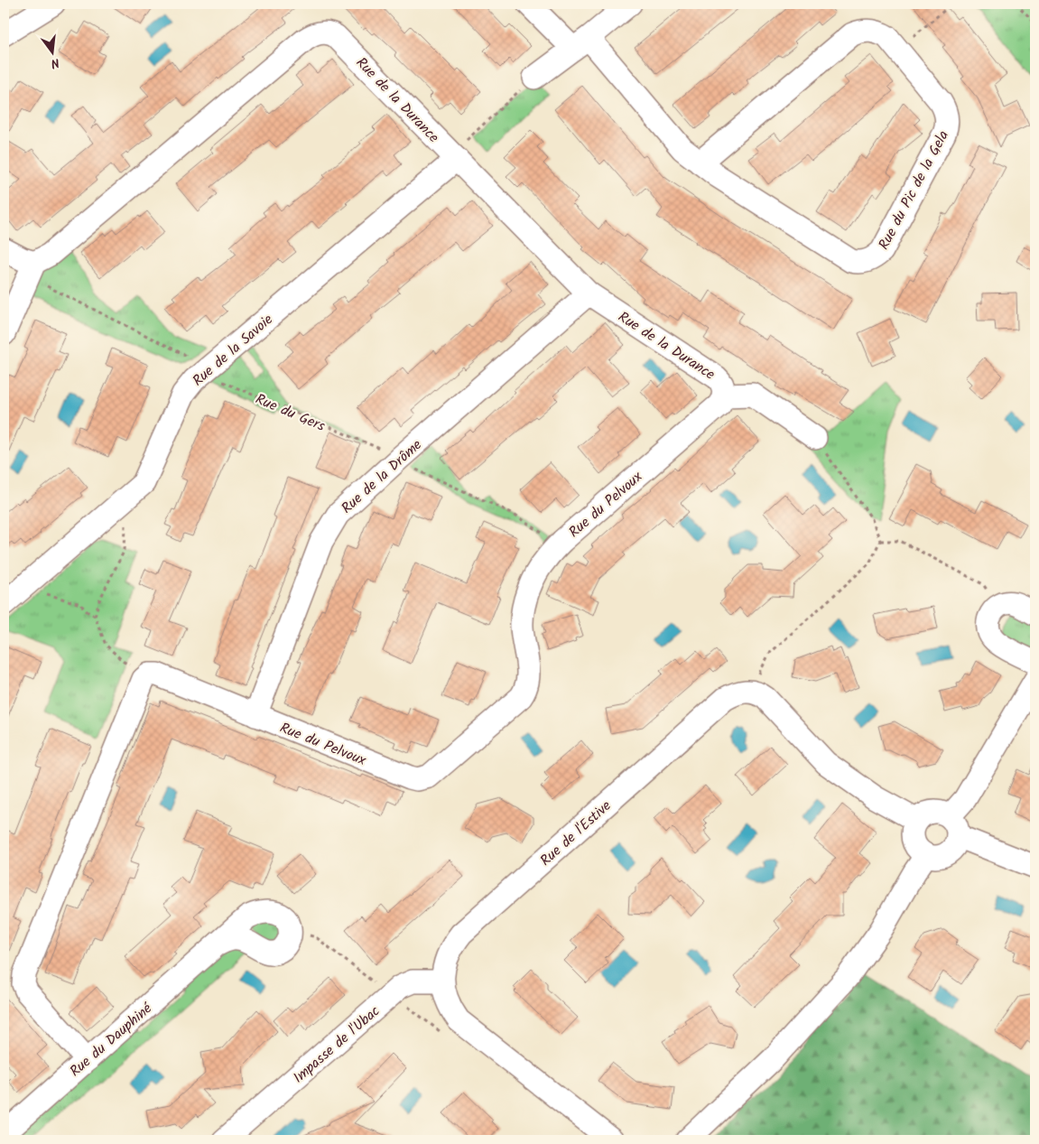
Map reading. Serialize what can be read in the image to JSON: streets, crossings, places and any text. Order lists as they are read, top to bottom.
{
  "streets": {
    "street": [
      "Rue de la Durance",
      "Rue du Pic de la Gela",
      "Rue de la Savoie",
      "Rue de la Drôme",
      "Rue du Pelvoux",
      "Rue de l'Estive",
      "Rue du Dauphiné",
      "Impasse de l'Ubac"
    ],
    "path": ["Rue du Gers"]
  },
  "crossings": [
    ["Rue de la Durance", "Rue de la Savoie"],
    ["Rue de la Durance", "Rue du Gers"],
    ["Rue de la Durance", "Rue de la Drôme"],
    ["Rue de la Durance", "Rue du Pelvoux"],
    ["Rue de la Savoie", "Rue du Gers"],
    ["Rue du Gers", "Rue de la Drôme"],
    ["Rue du Gers", "Rue du Pelvoux"],
    ["Rue de la Drôme", "Rue du Pelvoux"],
    ["Rue de l'Estive", "Impasse de l'Ubac"]
  ],
  "north": "bottom"
}
